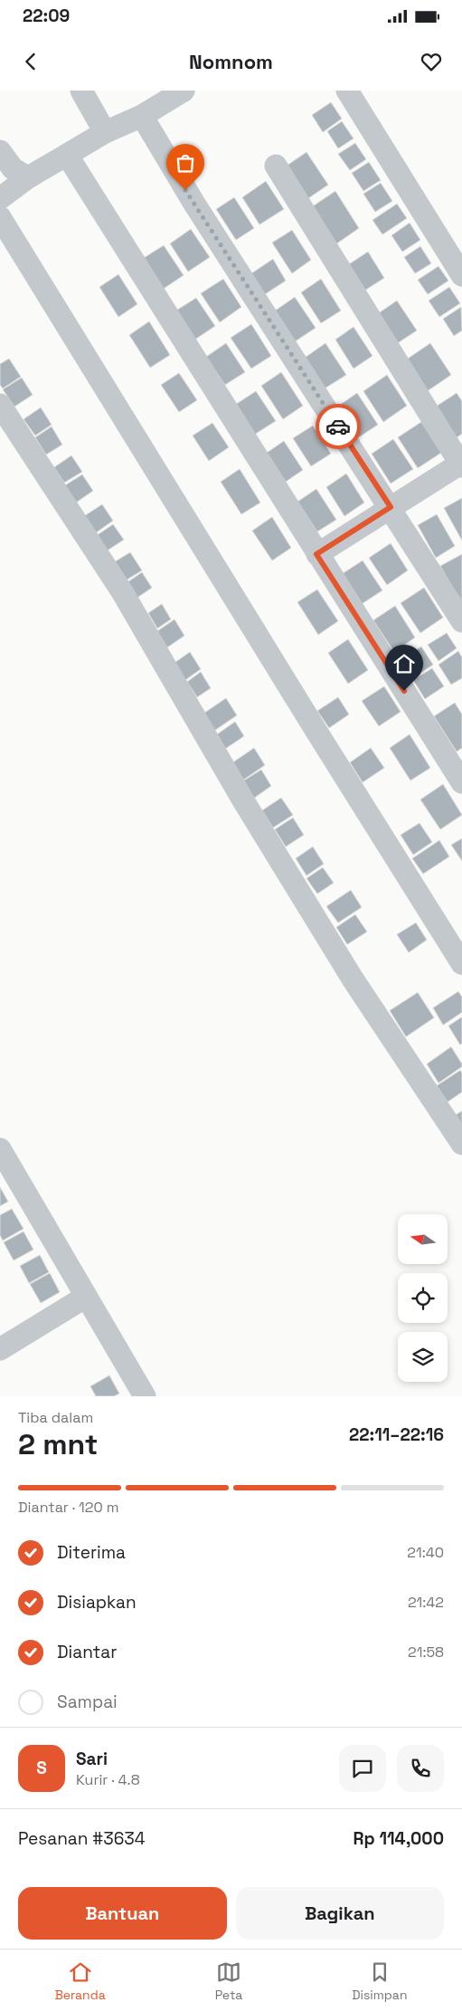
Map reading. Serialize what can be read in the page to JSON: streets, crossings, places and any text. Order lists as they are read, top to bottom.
{
  "north": "left",
  "page": {
    "status": "22:09",
    "header": "Nomnom",
    "heading": ["2 mnt", "Tiba dalam", "22:11–22:16"],
    "panel": [
      "Sari",
      "Kurir · 4.8",
      "Pesanan #3634",
      "Rp 114,000"
    ],
    "bar": "Diantar · 120 m",
    "list": [
      ["Diterima", "21:40"],
      ["Disiapkan", "21:42"],
      ["Diantar", "21:58"],
      "Sampai"
    ],
    "round": "S",
    "buttons": ["Bantuan", "Bagikan"],
    "tabs": ["Beranda", "Peta", "Disimpan"]
  }
}
